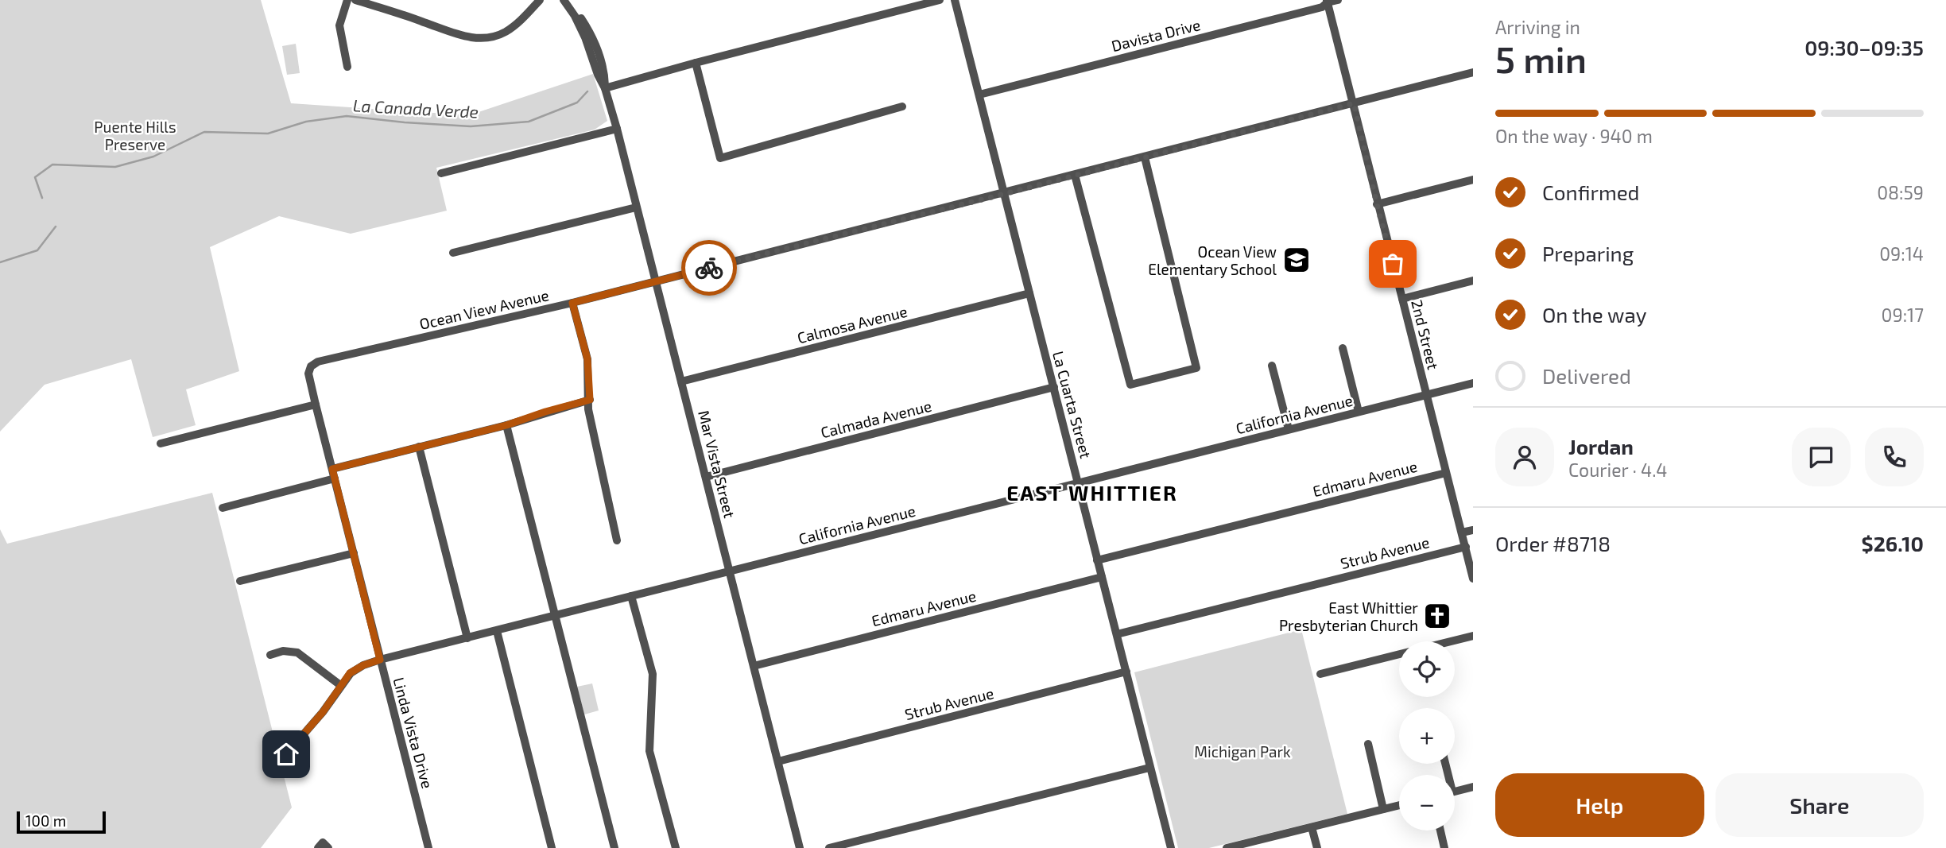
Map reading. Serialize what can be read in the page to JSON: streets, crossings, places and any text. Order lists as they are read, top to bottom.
{
  "streets": {
    "street": [
      "Davista Drive",
      "Ocean View Avenue",
      "Calmosa Avenue",
      "2nd Street",
      "La Cuarta Street",
      "California Avenue",
      "Calmada Avenue",
      "Mar Vista Street",
      "Edmaru Avenue",
      "Strub Avenue",
      "Linda Vista Drive"
    ]
  },
  "crossings": [
    ["Davista Drive", "2nd Street"],
    ["Davista Drive", "La Cuarta Street"],
    ["Ocean View Avenue", "2nd Street"],
    ["Ocean View Avenue", "La Cuarta Street"],
    ["Ocean View Avenue", "Mar Vista Street"],
    ["Ocean View Avenue", "Linda Vista Drive"],
    ["Calmosa Avenue", "La Cuarta Street"],
    ["Calmosa Avenue", "Mar Vista Street"],
    ["2nd Street", "California Avenue"],
    ["2nd Street", "Edmaru Avenue"],
    ["2nd Street", "Strub Avenue"],
    ["La Cuarta Street", "California Avenue"],
    ["La Cuarta Street", "Calmada Avenue"],
    ["La Cuarta Street", "Edmaru Avenue"],
    ["La Cuarta Street", "Strub Avenue"],
    ["California Avenue", "Mar Vista Street"],
    ["California Avenue", "Linda Vista Drive"],
    ["Calmada Avenue", "Mar Vista Street"],
    ["Mar Vista Street", "Edmaru Avenue"],
    ["Mar Vista Street", "Strub Avenue"]
  ],
  "districts": ["EAST WHITTIER"],
  "water": ["La Canada Verde"],
  "parks": ["Puente Hills Preserve", "Michigan Park"],
  "places": {
    "school or university": ["Ocean View Elementary School"],
    "church": ["East Whittier Presbyterian Church"]
  },
  "scale_bar": "100 m",
  "page": {
    "heading": ["5 min", "Arriving in", "09:30–09:35"],
    "panel": [
      "Jordan",
      "Courier · 4.4",
      "Order #8718",
      "$26.10"
    ],
    "bar": "On the way · 940 m",
    "list": [
      ["Confirmed", "08:59"],
      ["Preparing", "09:14"],
      ["On the way", "09:17"],
      "Delivered"
    ],
    "map_buttons": ["+", "−"],
    "buttons": ["Help", "Share"],
    "scale": "100 m"
  }
}
